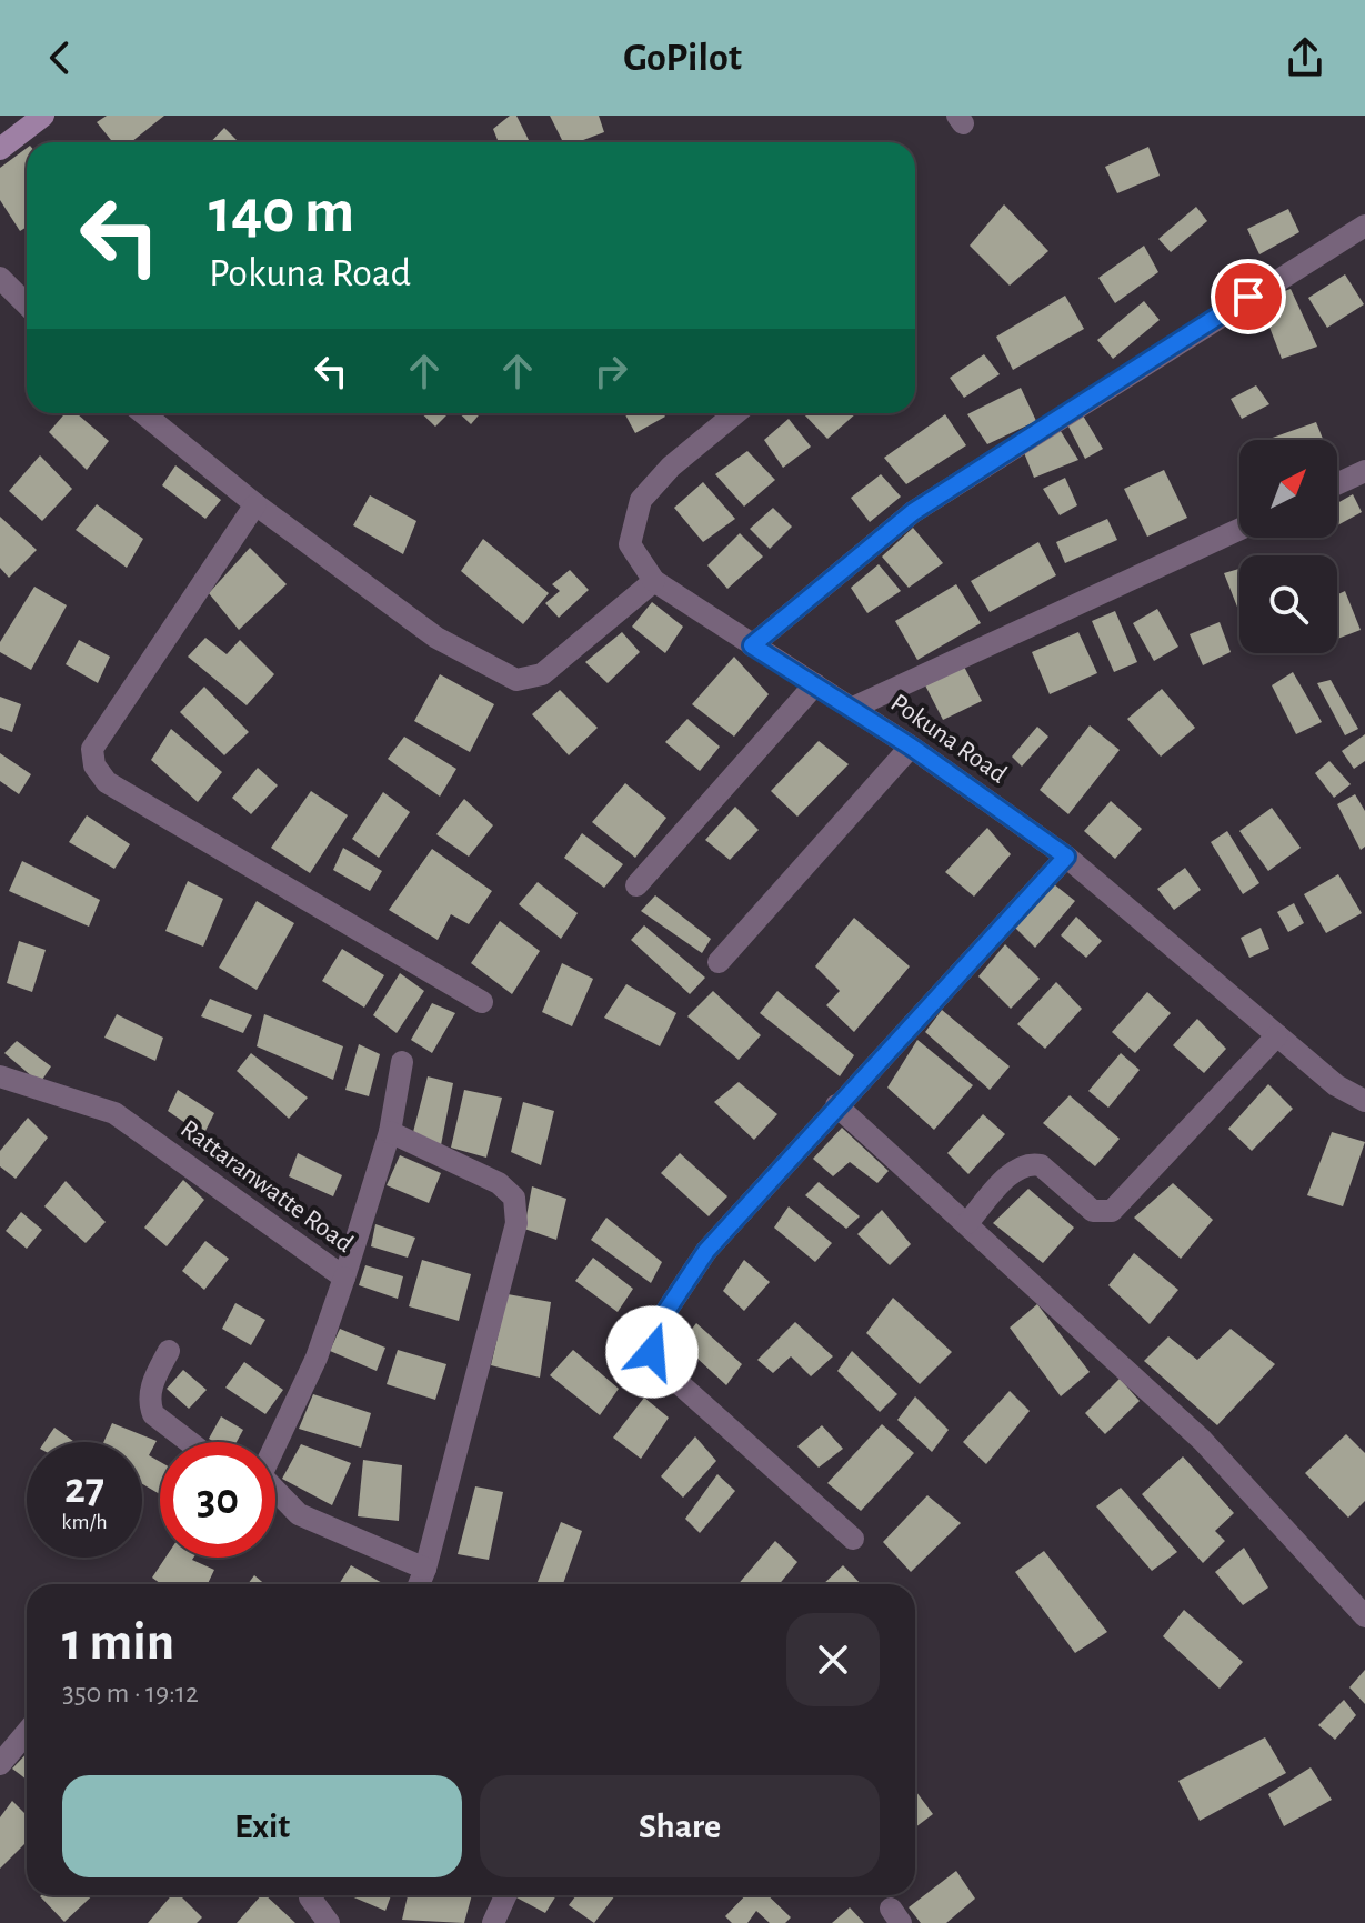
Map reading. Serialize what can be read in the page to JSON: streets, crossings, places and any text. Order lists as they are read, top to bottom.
{
  "streets": {
    "street": ["Pokuna Road", "Rattaranwatte Road"]
  },
  "north": "top right",
  "page": {
    "header": "GoPilot",
    "turn": ["140 m", "Pokuna Road"],
    "speed": "27 km/h",
    "limit": "30",
    "heading": ["1 min", "350 m · 19:12"],
    "buttons": ["Exit", "Share"]
  }
}
